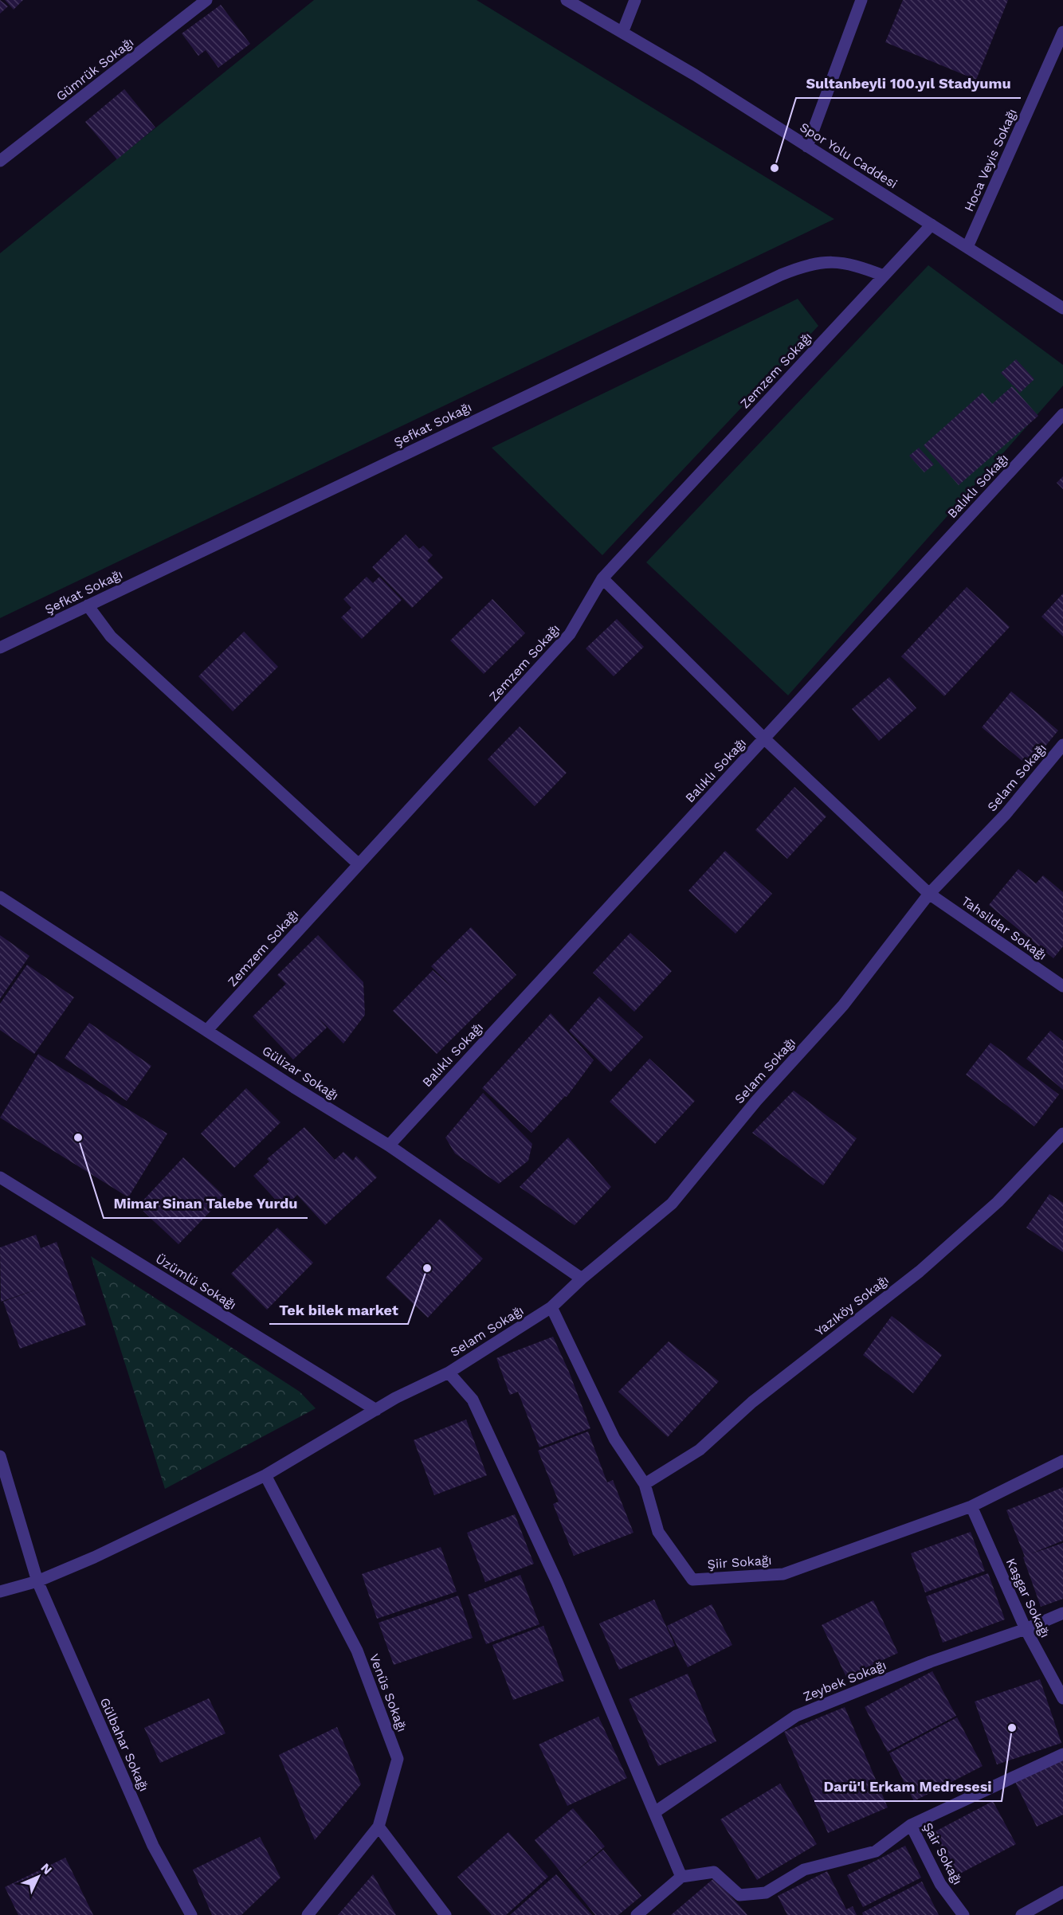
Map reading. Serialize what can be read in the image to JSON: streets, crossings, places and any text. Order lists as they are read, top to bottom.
{
  "streets": {
    "street": [
      "Gümrük Sokağı",
      "Spor Yolu Caddesi",
      "Hoca Veyis Sokağı",
      "Zemzem Sokağı",
      "Şefkat Sokağı",
      "Balıklı Sokağı",
      "Selam Sokağı",
      "Tahsildar Sokağı",
      "Gülizar Sokağı",
      "Üzümlü Sokağı",
      "Yazıköy Sokağı",
      "Şiir Sokağı",
      "Kaşgar Sokağı",
      "Zeybek Sokağı",
      "Venüs Sokağı",
      "Gülbahar Sokağı",
      "Şair Sokağı"
    ]
  },
  "crossings": [
    ["Spor Yolu Caddesi", "Hoca Veyis Sokağı"],
    ["Spor Yolu Caddesi", "Zemzem Sokağı"],
    ["Zemzem Sokağı", "Şefkat Sokağı"],
    ["Zemzem Sokağı", "Tahsildar Sokağı"],
    ["Zemzem Sokağı", "Gülizar Sokağı"],
    ["Balıklı Sokağı", "Tahsildar Sokağı"],
    ["Balıklı Sokağı", "Gülizar Sokağı"],
    ["Selam Sokağı", "Tahsildar Sokağı"],
    ["Selam Sokağı", "Gülizar Sokağı"],
    ["Selam Sokağı", "Üzümlü Sokağı"],
    ["Selam Sokağı", "Şiir Sokağı"],
    ["Selam Sokağı", "Venüs Sokağı"],
    ["Selam Sokağı", "Gülbahar Sokağı"],
    ["Yazıköy Sokağı", "Şiir Sokağı"],
    ["Şiir Sokağı", "Kaşgar Sokağı"],
    ["Kaşgar Sokağı", "Zeybek Sokağı"]
  ],
  "places": [
    "Sultanbeyli 100.yıl Stadyumu",
    "Mimar Sinan Talebe Yurdu",
    "Tek bilek market",
    "Darü'l Erkam Medresesi"
  ],
  "north": "top right"
}
